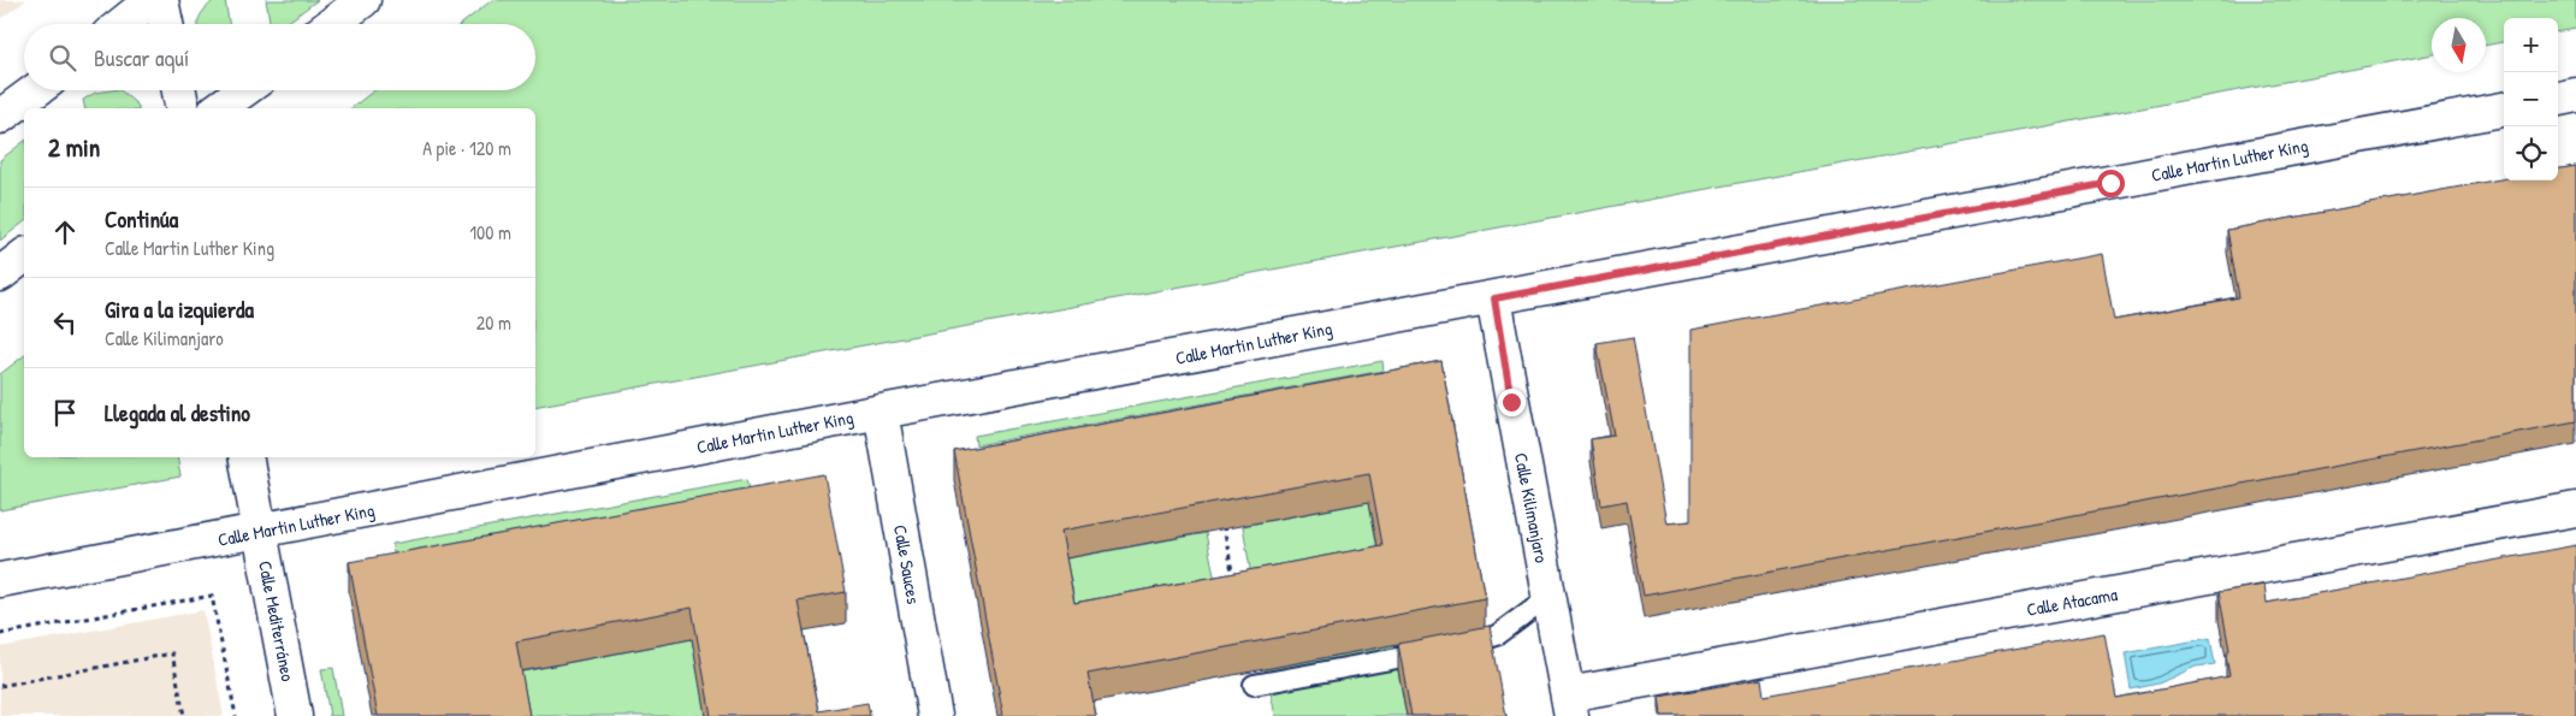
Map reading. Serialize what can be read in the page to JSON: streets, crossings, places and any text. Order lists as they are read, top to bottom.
{
  "streets": {
    "street": [
      "Calle Martin Luther King",
      "Calle Kilimanjaro",
      "Calle Sauces",
      "Calle Atacama",
      "Calle Mediterráneo"
    ]
  },
  "crossings": [
    ["Calle Martin Luther King", "Calle Kilimanjaro"],
    ["Calle Martin Luther King", "Calle Sauces"],
    ["Calle Martin Luther King", "Calle Mediterráneo"],
    ["Calle Kilimanjaro", "Calle Atacama"]
  ],
  "north": "bottom",
  "page": {
    "map_buttons": ["+", "−"],
    "search": "Buscar aquí",
    "heading": ["2 min", "A pie · 120 m"],
    "list": [
      ["Continúa", "Calle Martin Luther King", "100 m"],
      ["Gira a la izquierda", "Calle Kilimanjaro", "20 m"],
      "Llegada al destino"
    ]
  }
}
